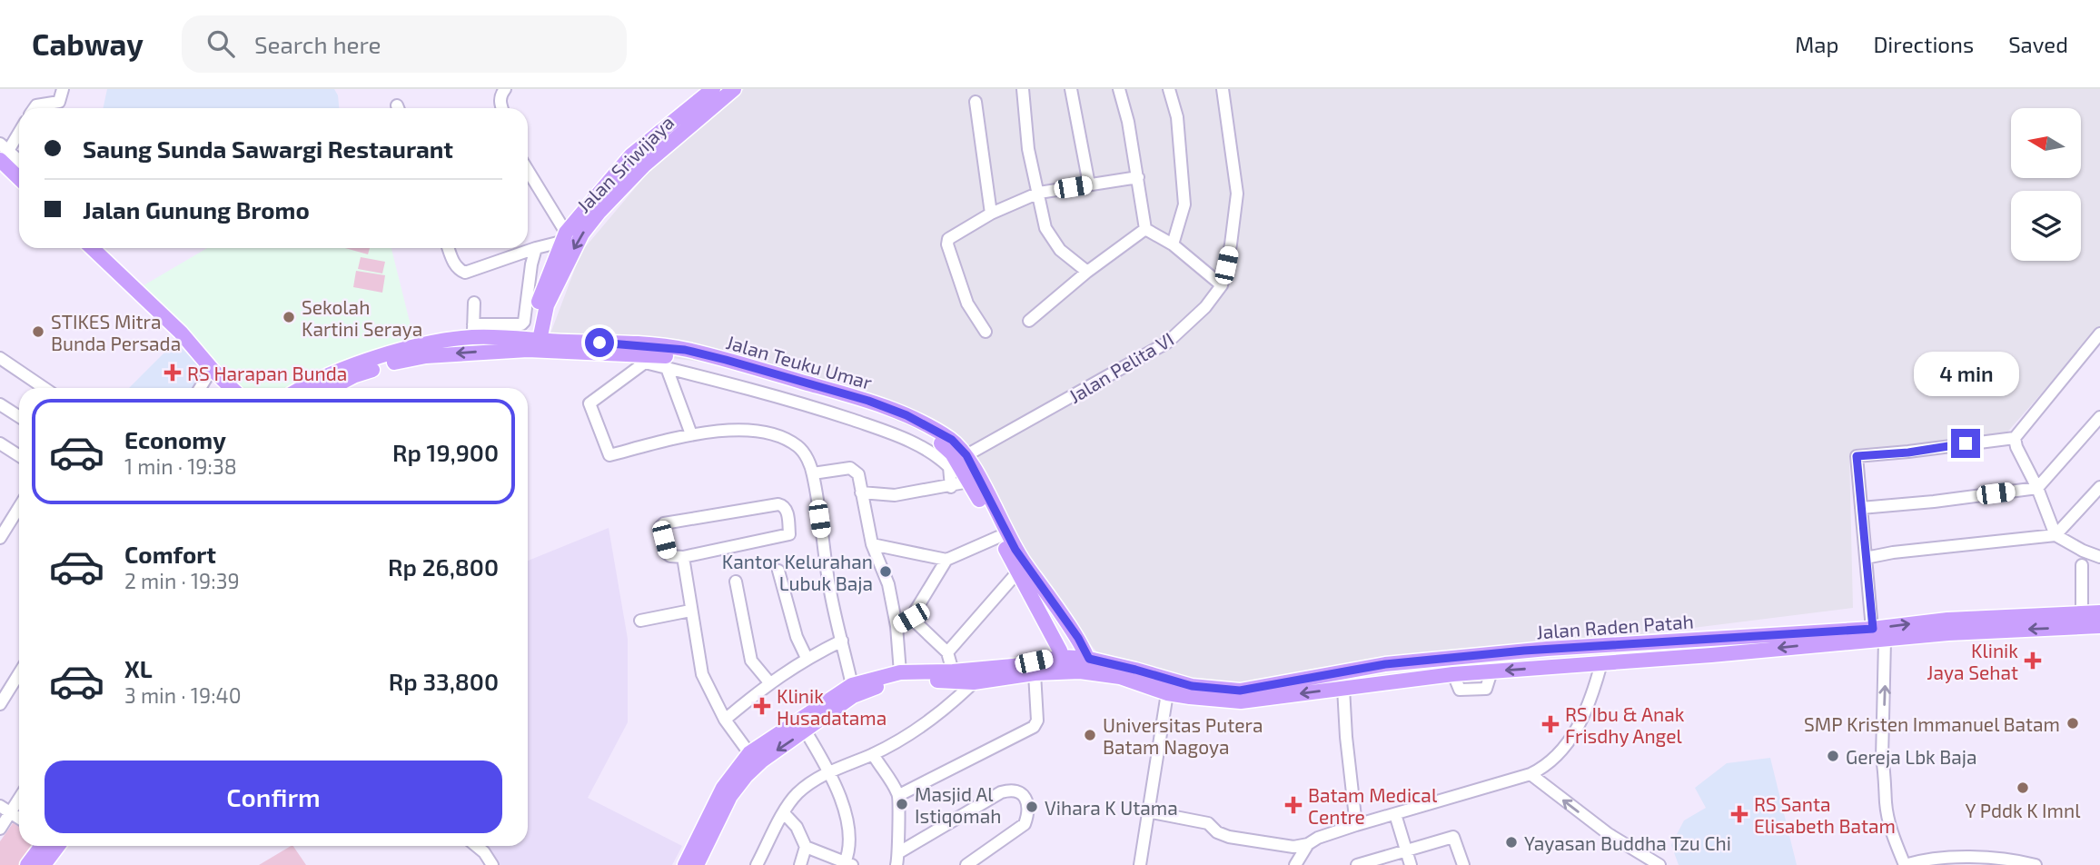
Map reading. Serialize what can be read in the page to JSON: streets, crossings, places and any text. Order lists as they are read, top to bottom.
{
  "streets": {
    "main road": ["Jalan Sriwijaya", "Jalan Teuku Umar", "Jalan Raden Patah"],
    "street": ["Jalan Pelita VI"]
  },
  "crossings": [
    ["Jalan Sriwijaya", "Jalan Teuku Umar"],
    ["Jalan Teuku Umar", "Jalan Pelita VI"],
    ["Jalan Teuku Umar", "Jalan Raden Patah"]
  ],
  "places": {
    "other": [
      "Sekolah Kartini Seraya",
      "STIKES Mitra Bunda Persada",
      "Kantor Kelurahan Lubuk Baja",
      "SMP Kristen Immanuel Batam",
      "Universitas Putera Batam Nagoya",
      "Gereja Lbk Baja",
      "Y Pddk K Imnl",
      "Masjid Al Istiqomah",
      "Vihara K Utama",
      "Yayasan Buddha Tzu Chi"
    ],
    "health": [
      "RS Harapan Bunda",
      "Klinik Jaya Sehat",
      "Klinik Husadatama",
      "RS Ibu & Anak Frisdhy Angel",
      "Batam Medical Centre",
      "RS Santa Elisabeth Batam"
    ]
  },
  "north": "left",
  "page": {
    "header": "Cabway",
    "search": "Search here",
    "nav": ["Map", "Directions", "Saved"],
    "banner": ["Saung Sunda Sawargi Restaurant", "Jalan Gunung Bromo"],
    "bubble": "4 min",
    "list": [
      {
        "name": "Economy",
        "note": "1 min · 19:38",
        "value": "Rp 19,900"
      },
      {
        "name": "Comfort",
        "note": "2 min · 19:39",
        "value": "Rp 26,800"
      },
      {
        "name": "XL",
        "note": "3 min · 19:40",
        "value": "Rp 33,800"
      }
    ],
    "buttons": "Confirm"
  }
}
